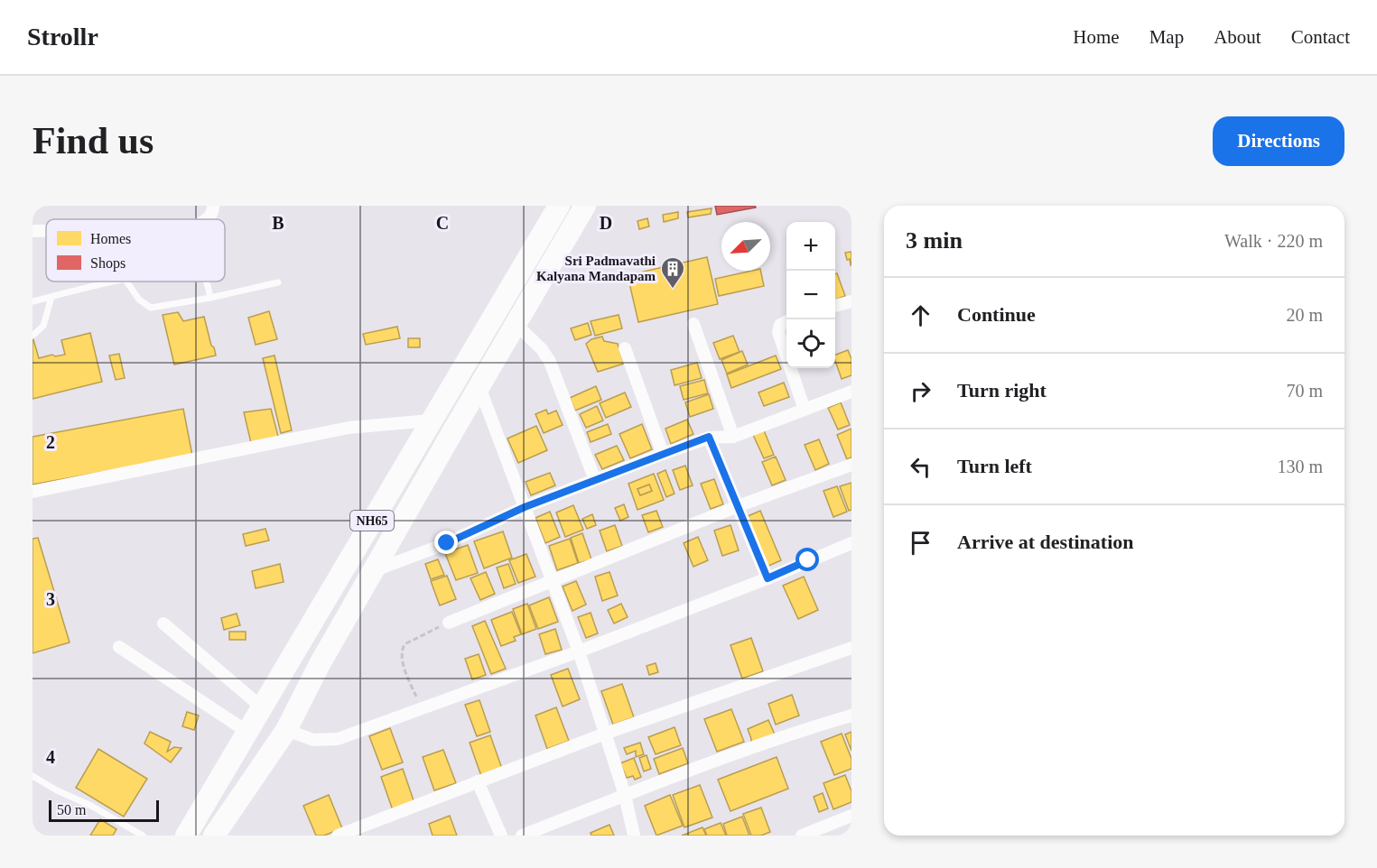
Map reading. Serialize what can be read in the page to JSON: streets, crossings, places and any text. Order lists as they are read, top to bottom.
{
  "streets": {
    "highway": ["NH65"]
  },
  "places": {
    "building": ["Sri Padmavathi Kalyana Mandapam"]
  },
  "legend": ["Homes", "Shops"],
  "scale_bar": "50 m",
  "north": "bottom left",
  "page": {
    "header": "Strollr",
    "nav": [
      "Home",
      "Map",
      "About",
      "Contact"
    ],
    "buttons": "Directions",
    "title": "Find us",
    "heading": ["3 min", "Walk · 220 m"],
    "map_buttons": ["+", "−"],
    "list": [
      ["Continue", "20 m"],
      ["Turn right", "70 m"],
      ["Turn left", "130 m"],
      "Arrive at destination"
    ],
    "scale": "50 m"
  },
  "grid": {
    "columns": ["B", "C", "D"],
    "rows": ["2", "3", "4"]
  }
}
